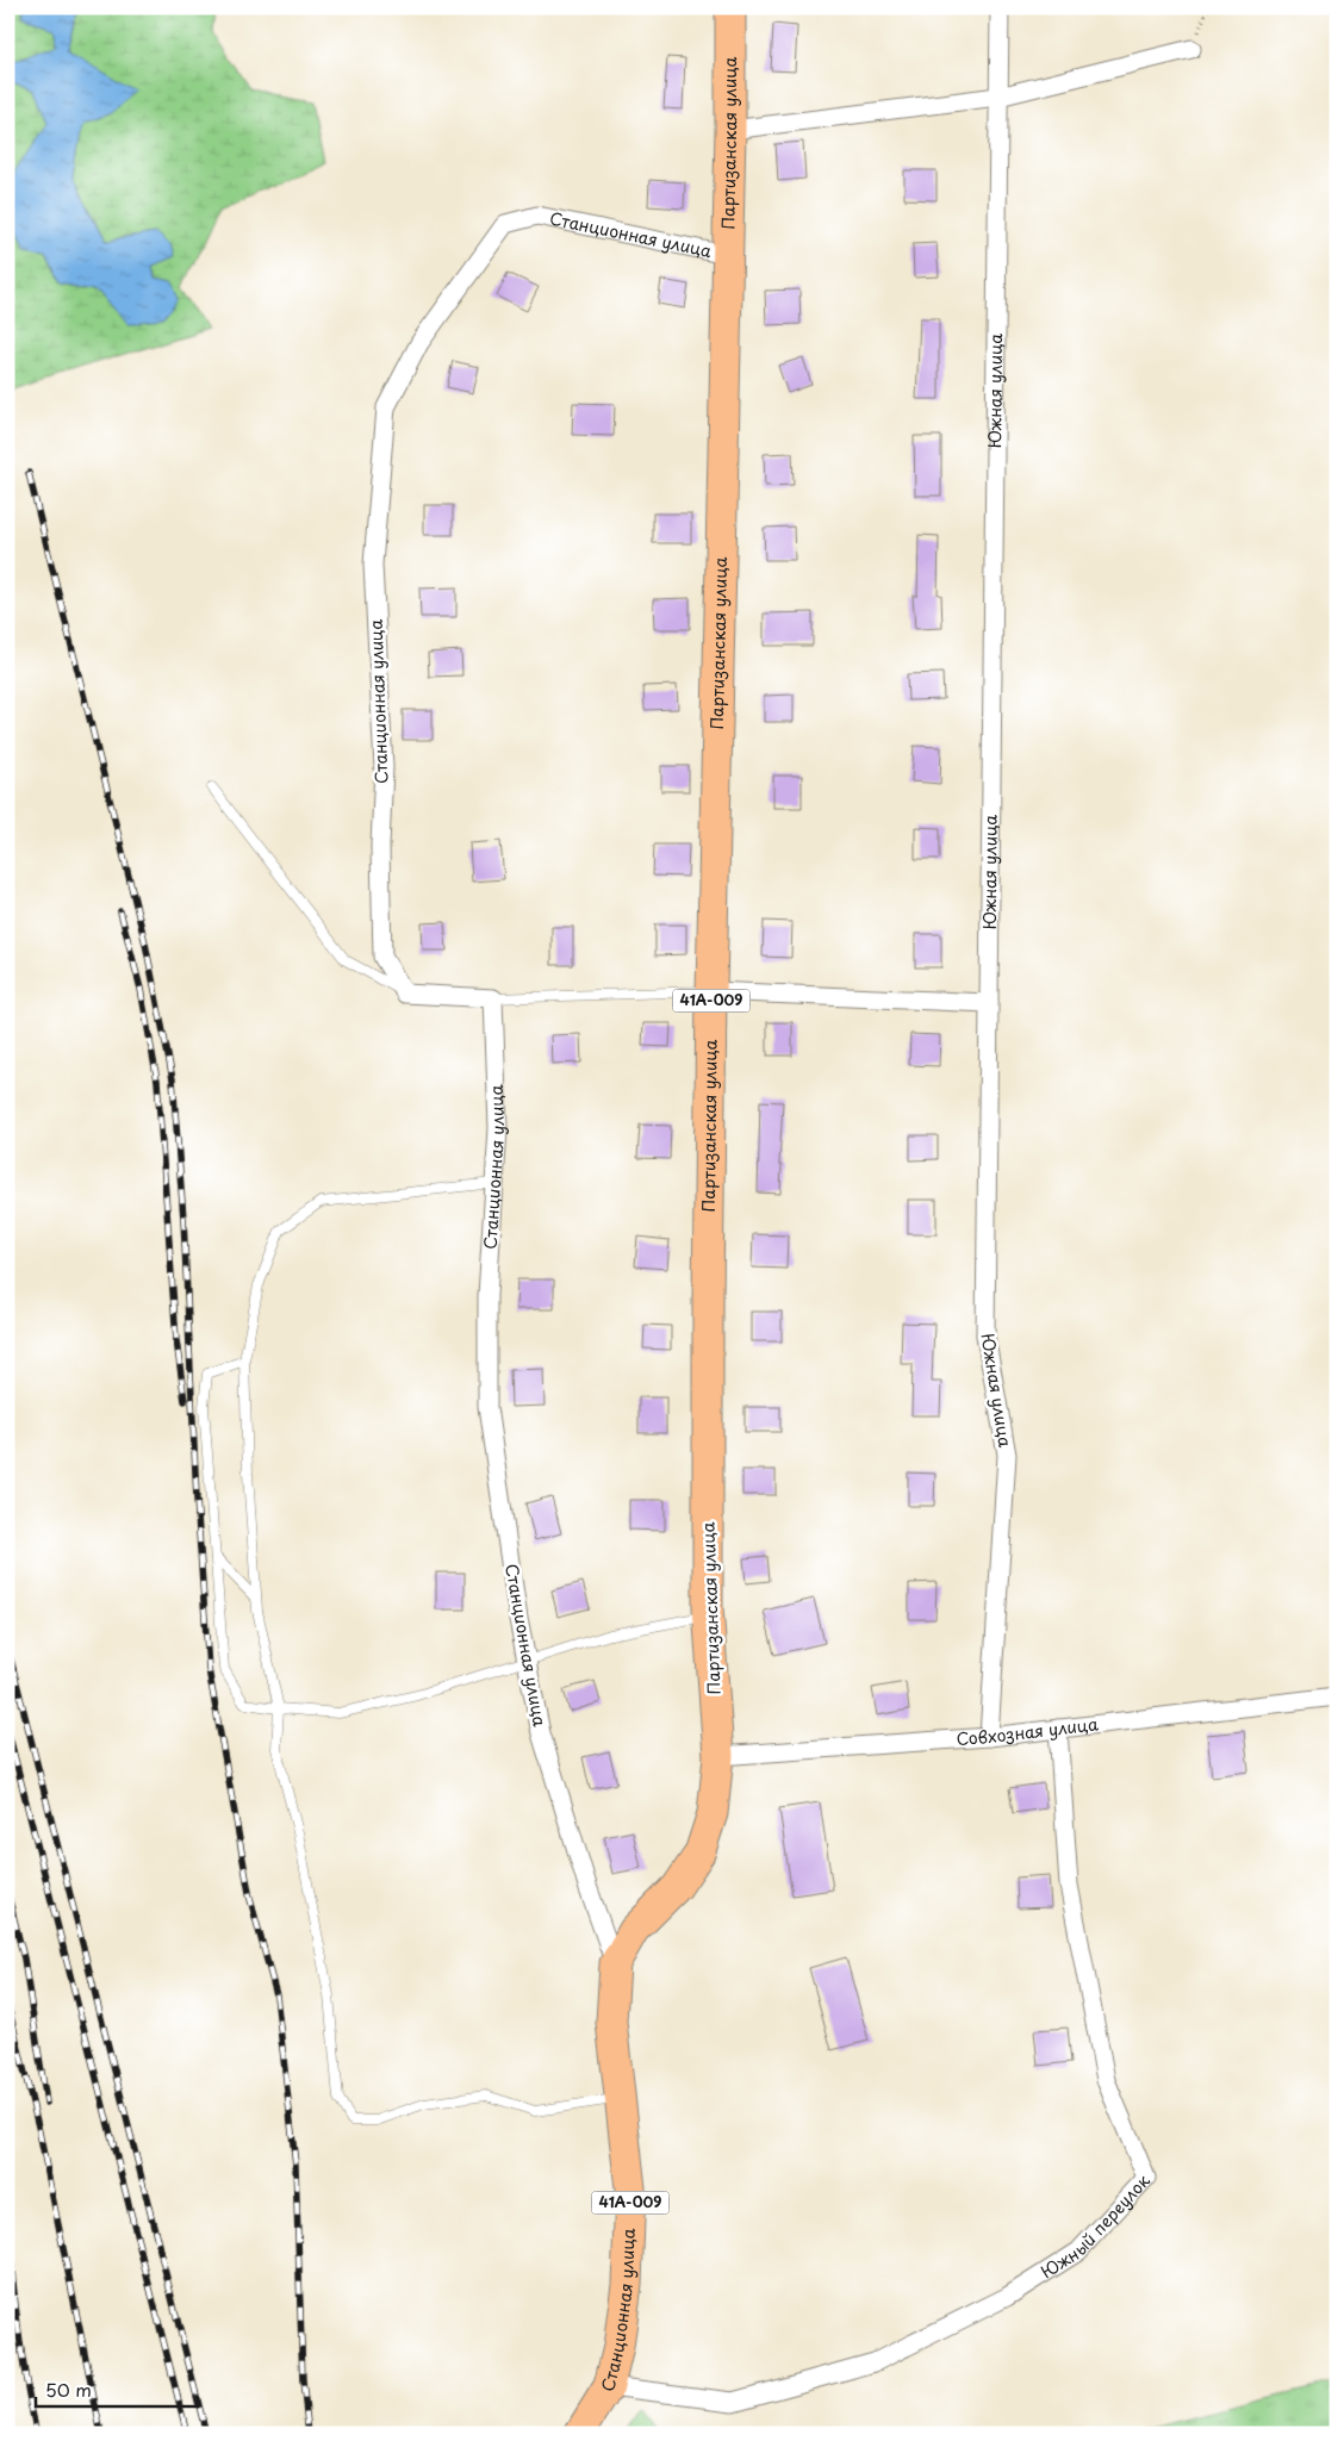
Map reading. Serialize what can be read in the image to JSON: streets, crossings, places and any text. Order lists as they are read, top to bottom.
{
  "streets": {
    "main road": ["Партизанская улица", "Станционная улица", "41А-009"],
    "street": ["Южная улица", "Совхозная улица", "Южный переулок"]
  },
  "crossings": [
    ["Партизанская улица", "Станционная улица"],
    ["Партизанская улица", "Совхозная улица"],
    ["Станционная улица", "Южный переулок"],
    ["Южная улица", "Совхозная улица"],
    ["Совхозная улица", "Южный переулок"]
  ],
  "scale_bar": "50 m"
}
